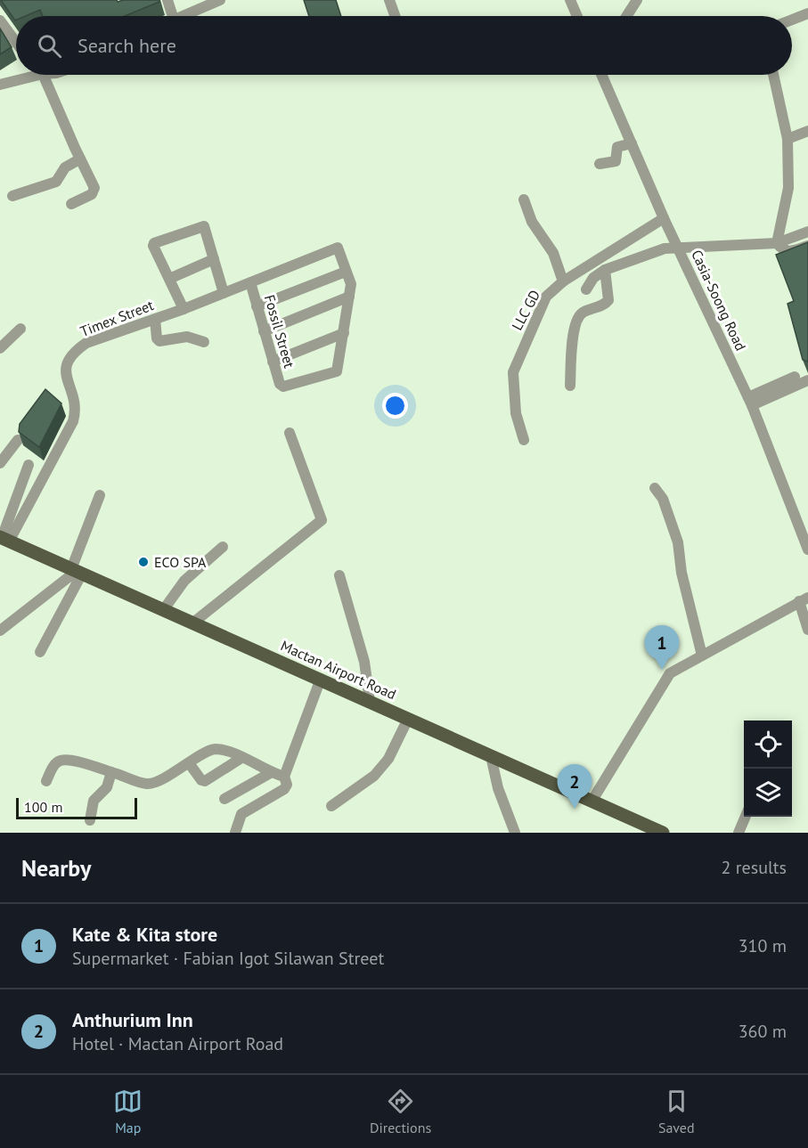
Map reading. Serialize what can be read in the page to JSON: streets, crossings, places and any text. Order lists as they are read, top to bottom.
{
  "streets": {
    "main road": ["Mactan Airport Road"],
    "street": [
      "Casia-Soong Road",
      "LLC GD",
      "Timex Street",
      "Fossil Street"
    ]
  },
  "crossings": [
    ["Casia-Soong Road", "LLC GD"],
    ["Timex Street", "Fossil Street"],
    ["Timex Street", "Mactan Airport Road"]
  ],
  "places": ["ECO SPA"],
  "scale_bar": "100 m",
  "page": {
    "search": "Search here",
    "pins": ["1", "2"],
    "scale": "100 m",
    "heading": ["Nearby", "2 results"],
    "list": [
      {
        "mark": "1",
        "name": "Kate & Kita store",
        "note": "Supermarket · Fabian Igot Silawan Street",
        "value": "310 m"
      },
      {
        "mark": "2",
        "name": "Anthurium Inn",
        "note": "Hotel · Mactan Airport Road",
        "value": "360 m"
      }
    ],
    "nav": ["Map", "Directions", "Saved"]
  }
}
